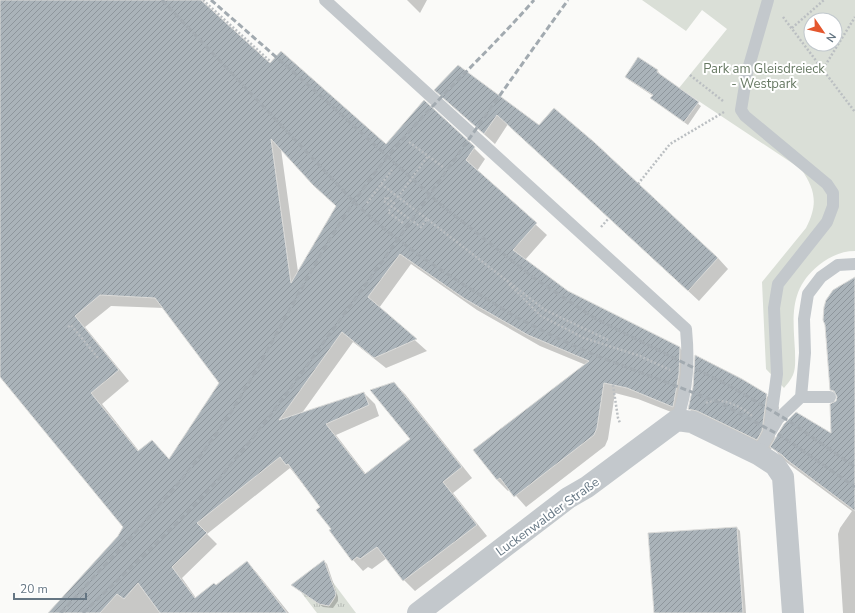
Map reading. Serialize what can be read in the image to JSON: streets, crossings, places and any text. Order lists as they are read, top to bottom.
{
  "streets": {
    "street": ["Luckenwalder Straße"]
  },
  "parks": ["Park am Gleisdreieck - Westpark"],
  "scale_bar": "20 m",
  "north": "bottom right"
}
